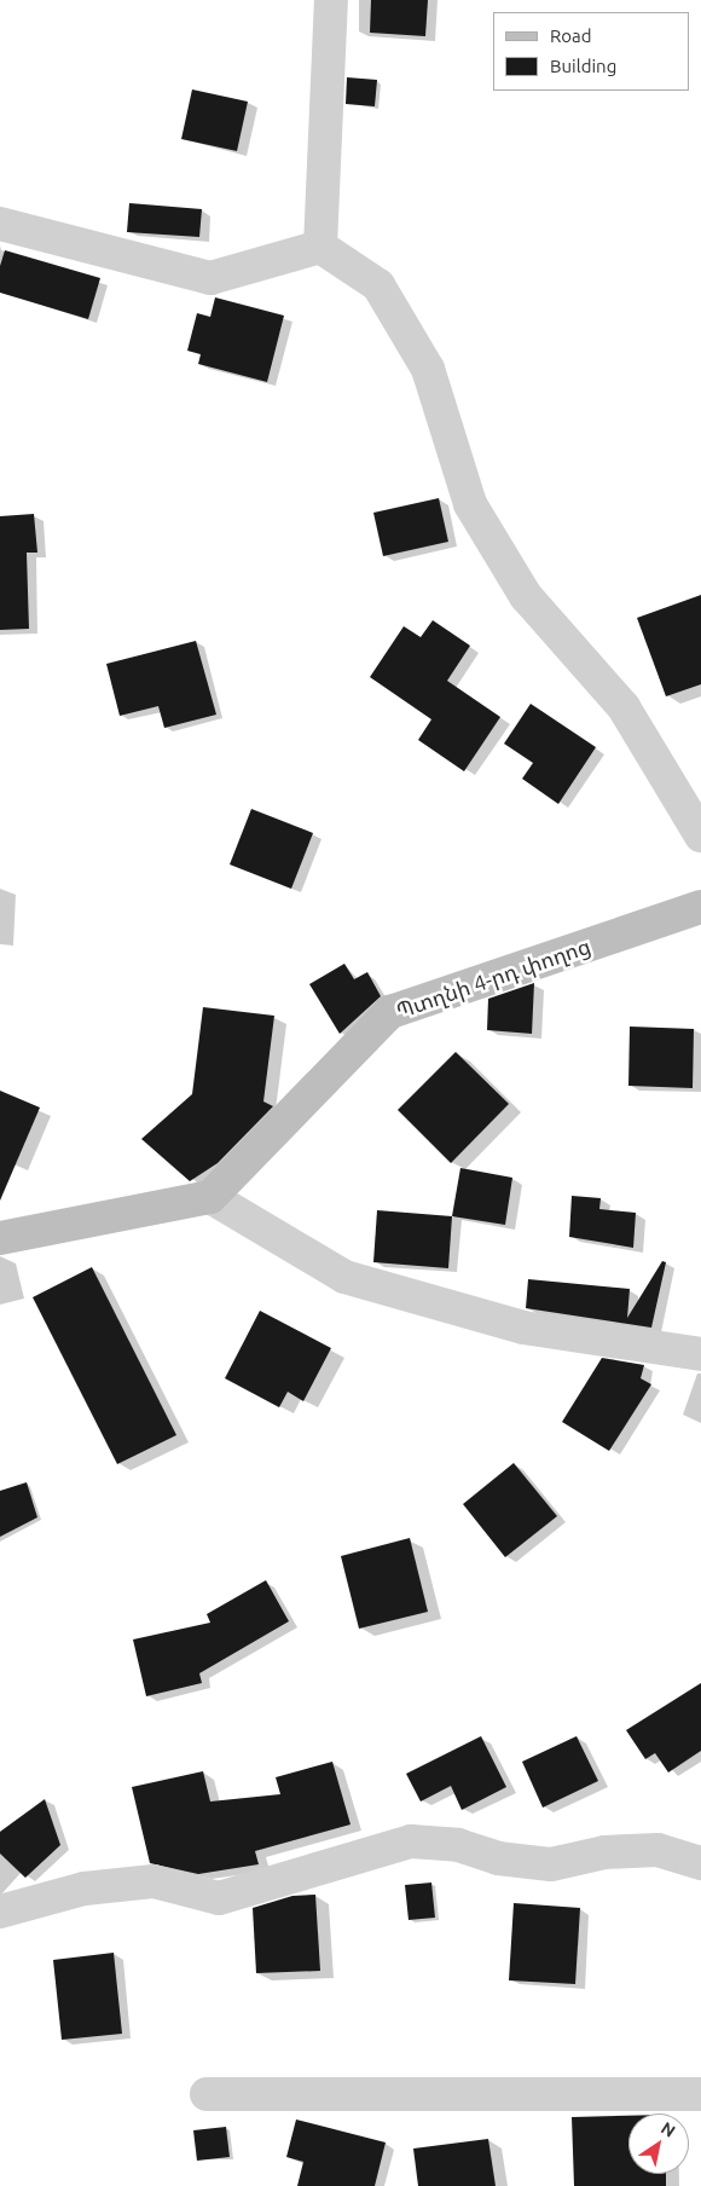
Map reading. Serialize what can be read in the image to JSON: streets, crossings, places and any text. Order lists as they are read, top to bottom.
{
  "streets": {
    "street": ["Պտղնի 4-րդ փողոց"]
  },
  "legend": ["Road", "Building"],
  "north": "top right"
}
